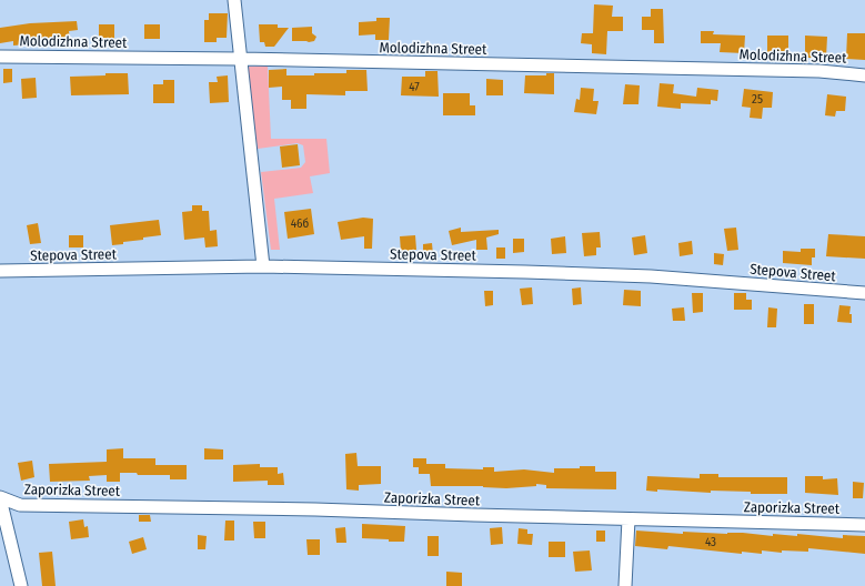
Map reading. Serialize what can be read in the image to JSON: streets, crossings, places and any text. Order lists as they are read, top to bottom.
{
  "streets": {
    "street": ["Molodizhna Street", "Stepova Street", "Zaporizka Street"]
  },
  "house_numbers": [
    "47",
    "25",
    "46б",
    "43"
  ]
}
